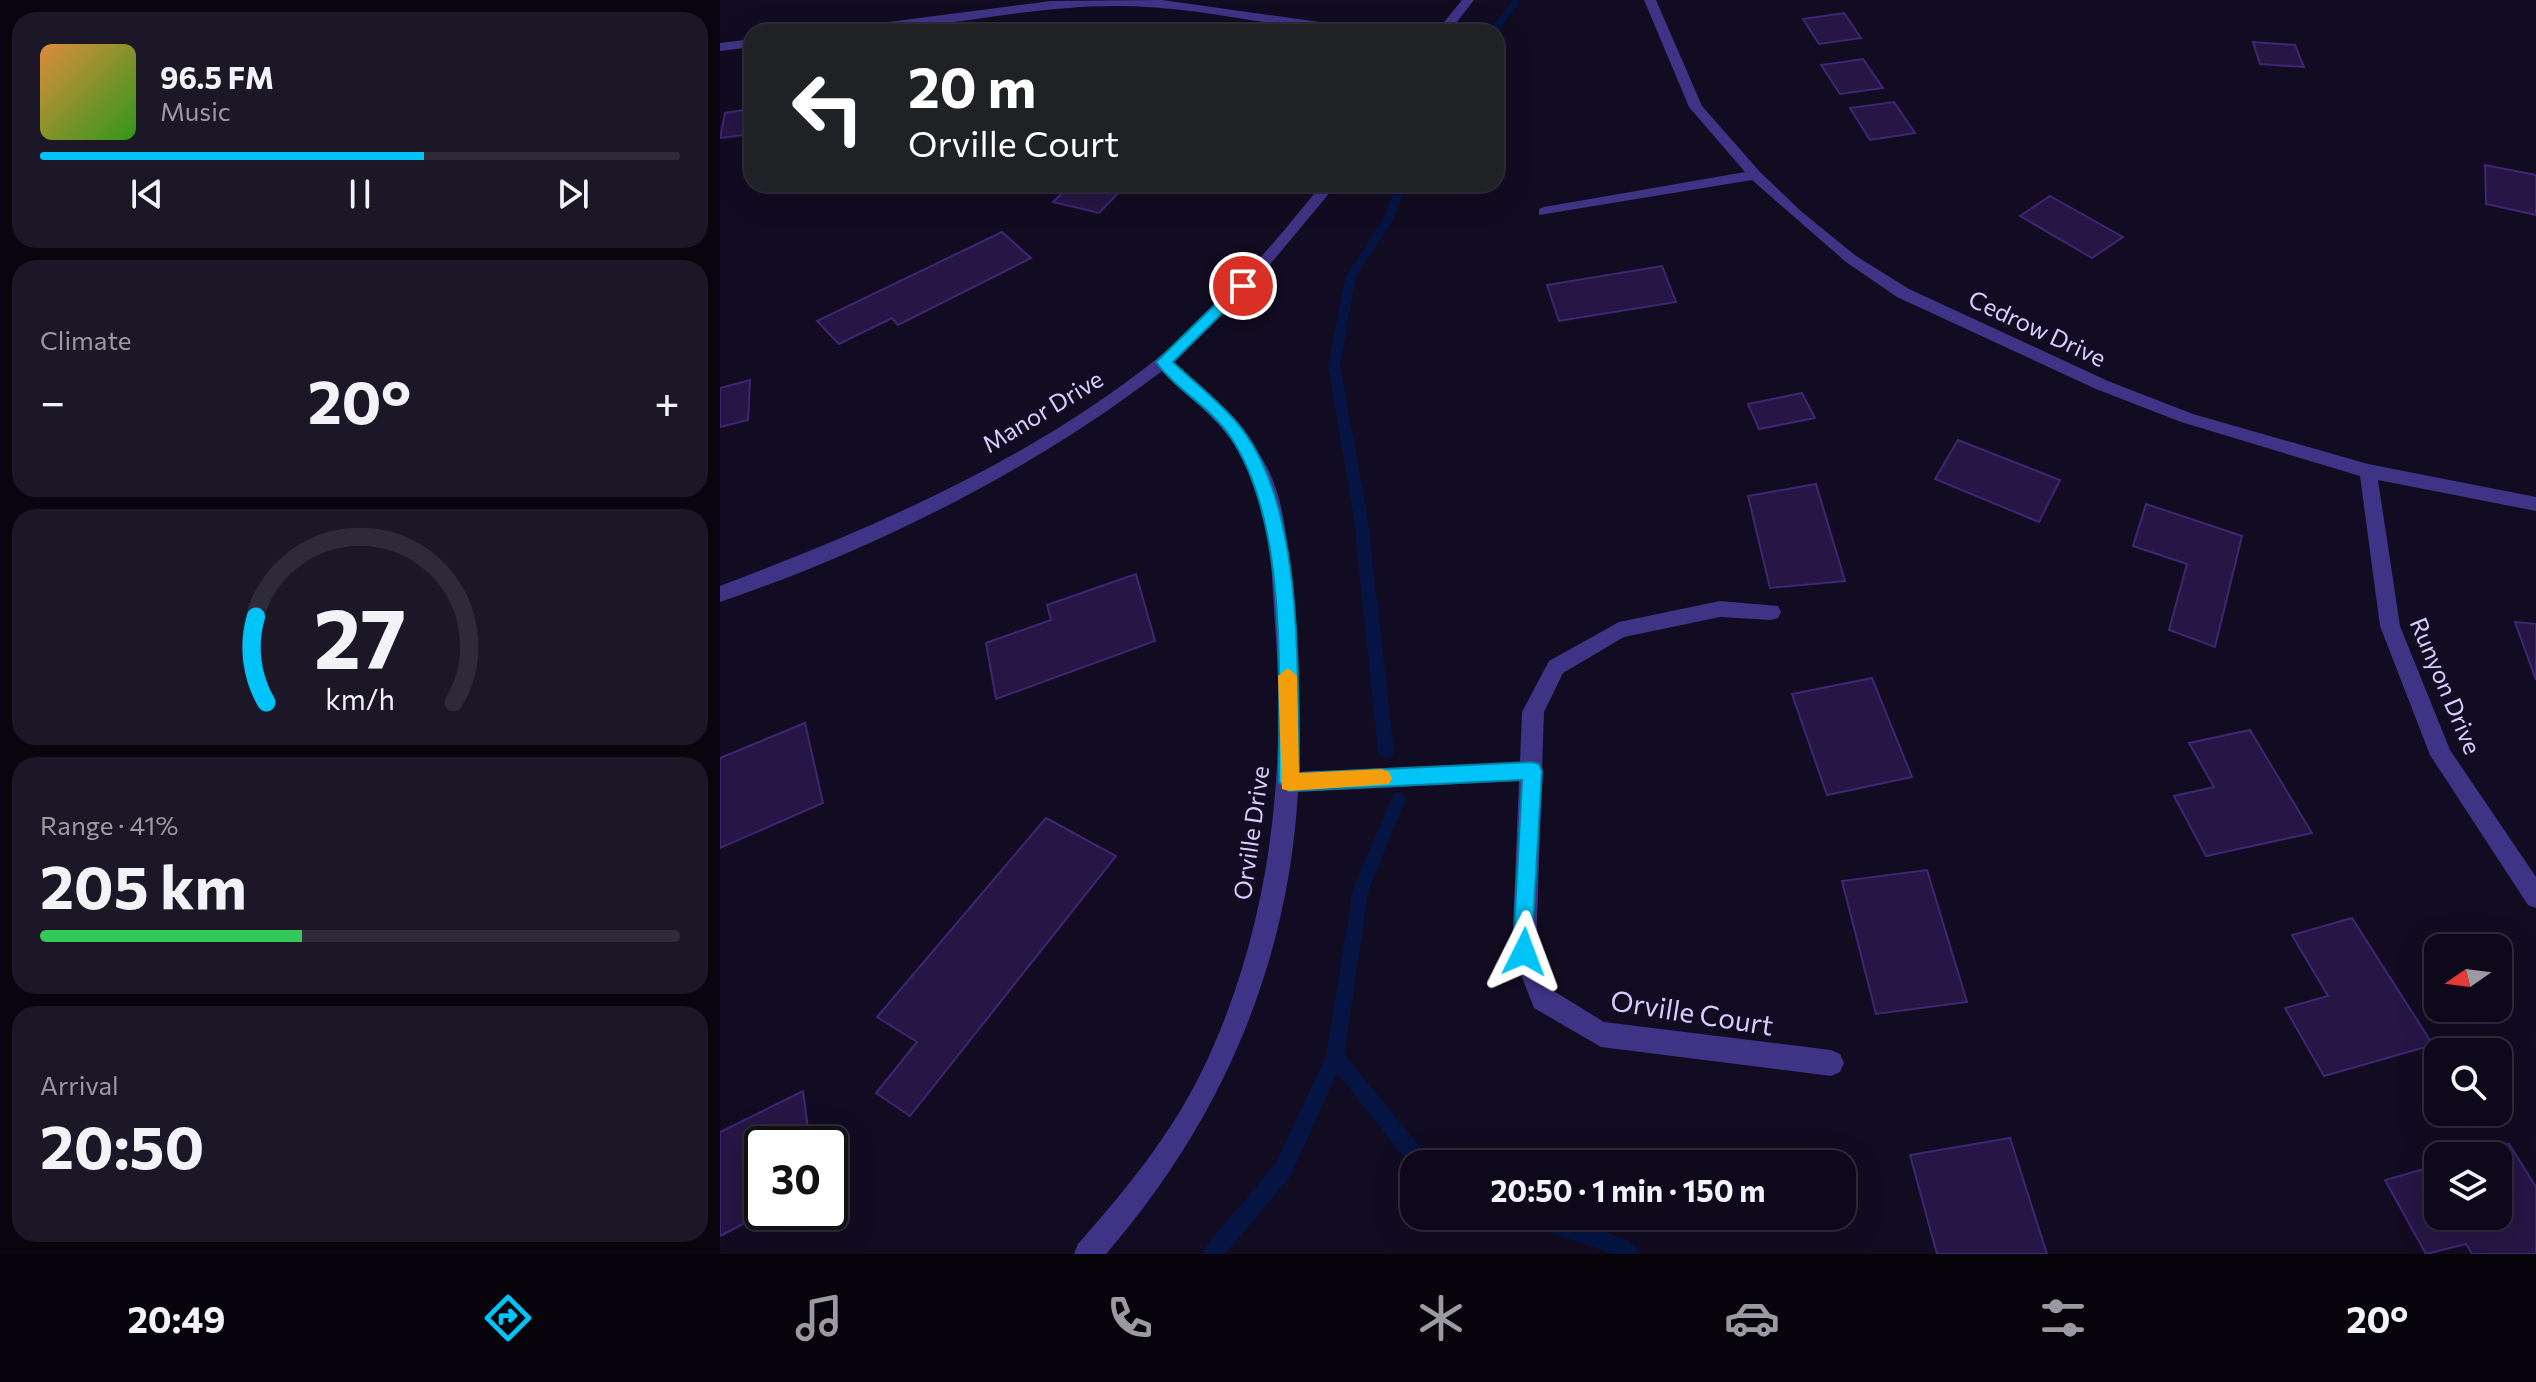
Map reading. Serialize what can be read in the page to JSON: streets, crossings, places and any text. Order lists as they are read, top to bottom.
{
  "streets": {
    "street": [
      "Cedrow Drive",
      "Manor Drive",
      "Runyon Drive",
      "Orville Drive",
      "Orville Court"
    ]
  },
  "crossings": [
    ["Cedrow Drive", "Runyon Drive"],
    ["Manor Drive", "Orville Drive"]
  ],
  "north": "left",
  "page": {
    "turn": ["20 m", "Orville Court"],
    "song": ["96.5 FM", "Music"],
    "tile": [
      "Climate",
      ["Range · 41%", "205 km"],
      ["Arrival", "20:50"]
    ],
    "heat": ["−", "20°", "+"],
    "limit": "30",
    "trip": "20:50 · 1 min · 150 m",
    "tabs": ["20:49", "20°"],
    "gauge": ["27", "km/h"]
  }
}
